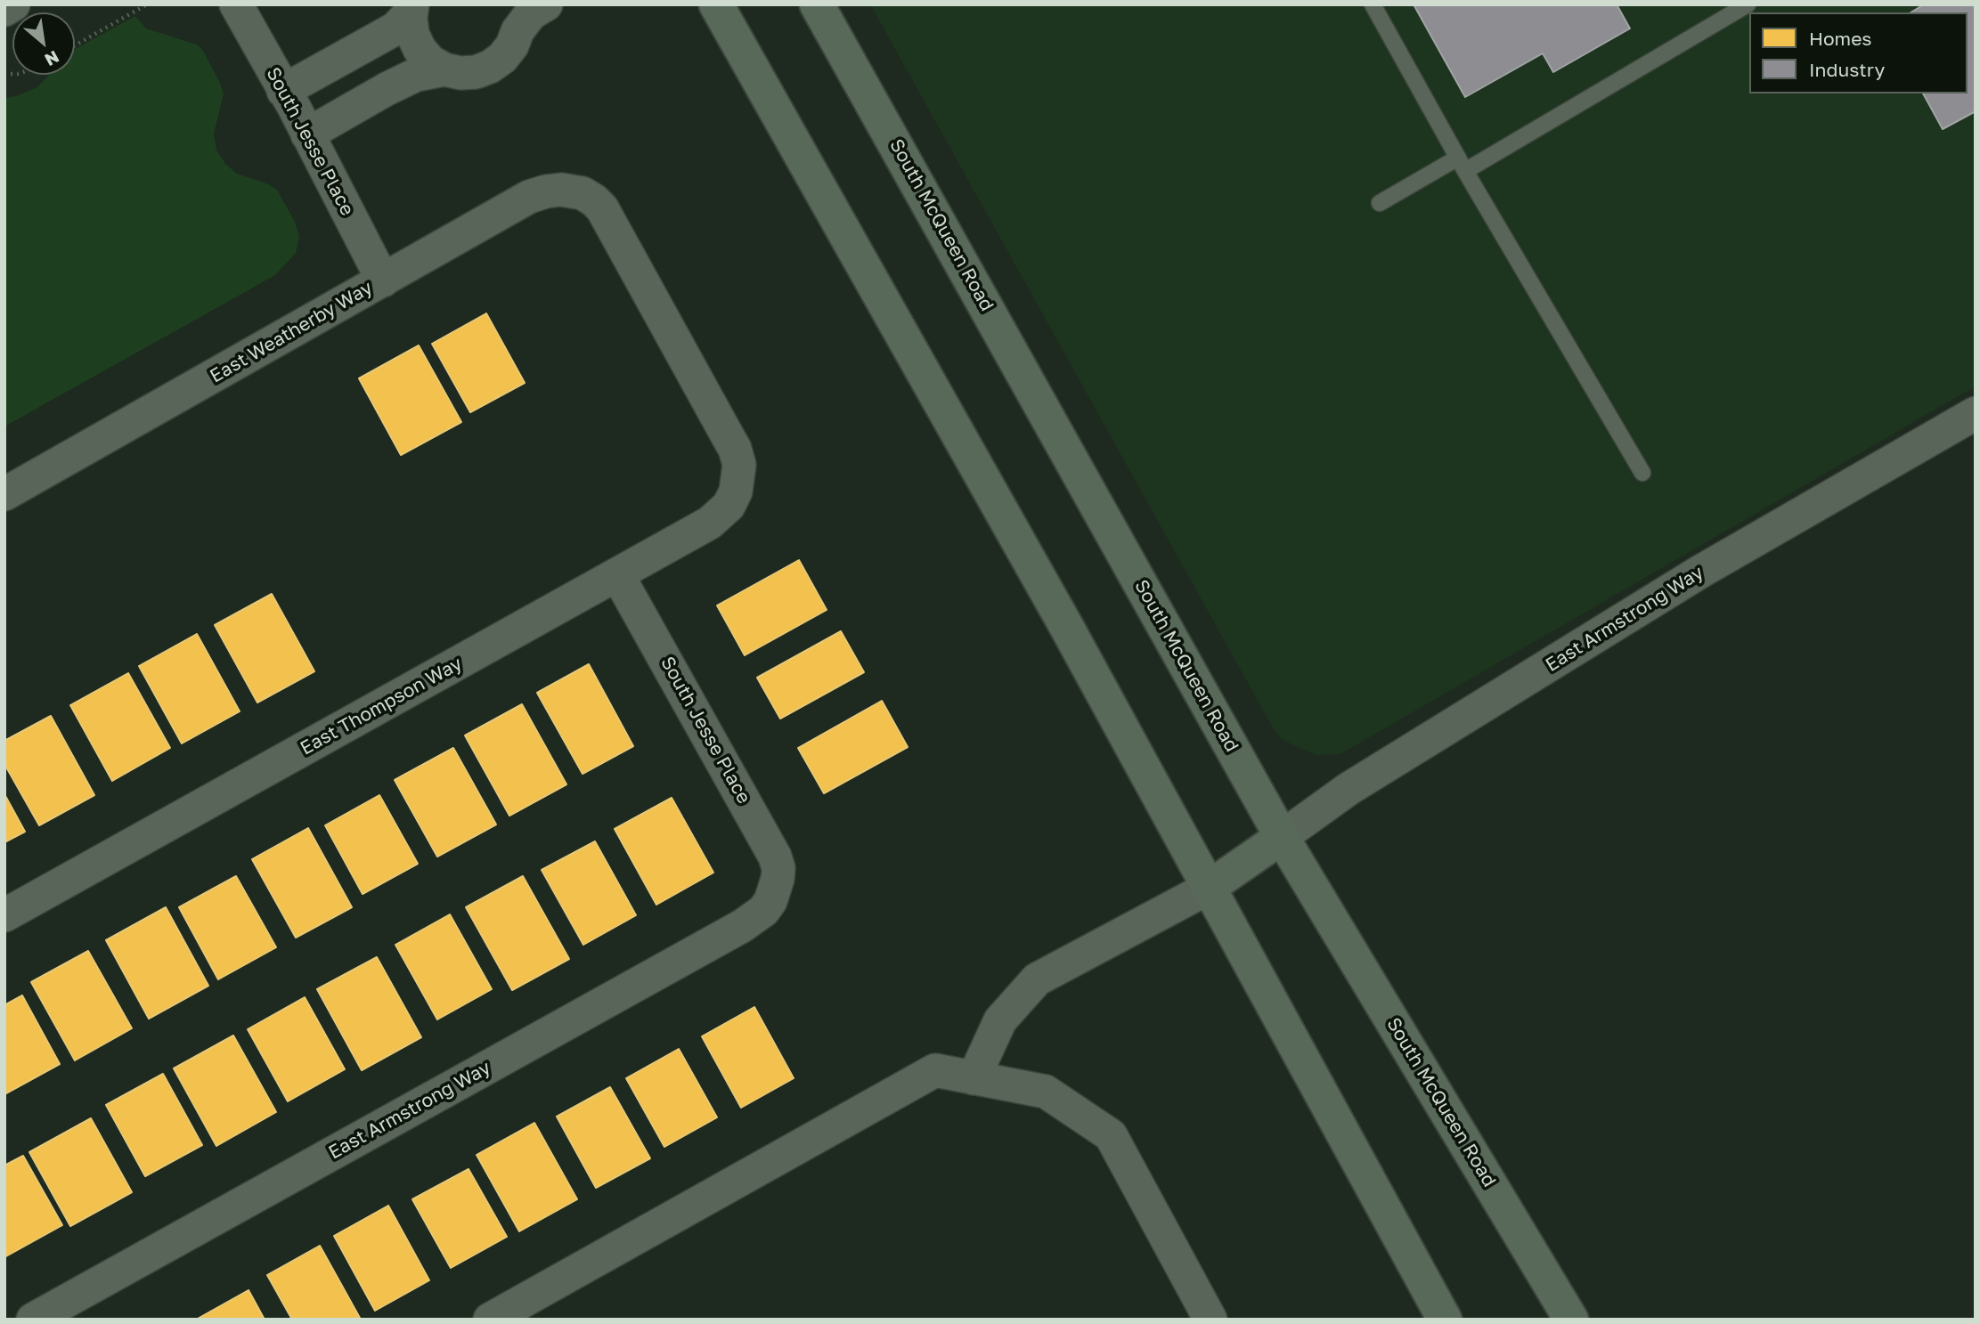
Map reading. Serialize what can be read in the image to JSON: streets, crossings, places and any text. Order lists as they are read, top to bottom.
{
  "streets": {
    "main road": ["South McQueen Road"],
    "street": [
      "South Jesse Place",
      "East Weatherby Way",
      "East Armstrong Way",
      "East Thompson Way"
    ]
  },
  "crossings": [
    ["South Jesse Place", "East Weatherby Way"],
    ["South Jesse Place", "East Armstrong Way"],
    ["South Jesse Place", "East Thompson Way"],
    ["South McQueen Road", "East Armstrong Way"],
    ["East Weatherby Way", "East Thompson Way"]
  ],
  "legend": ["Homes", "Industry"],
  "north": "bottom right"
}
